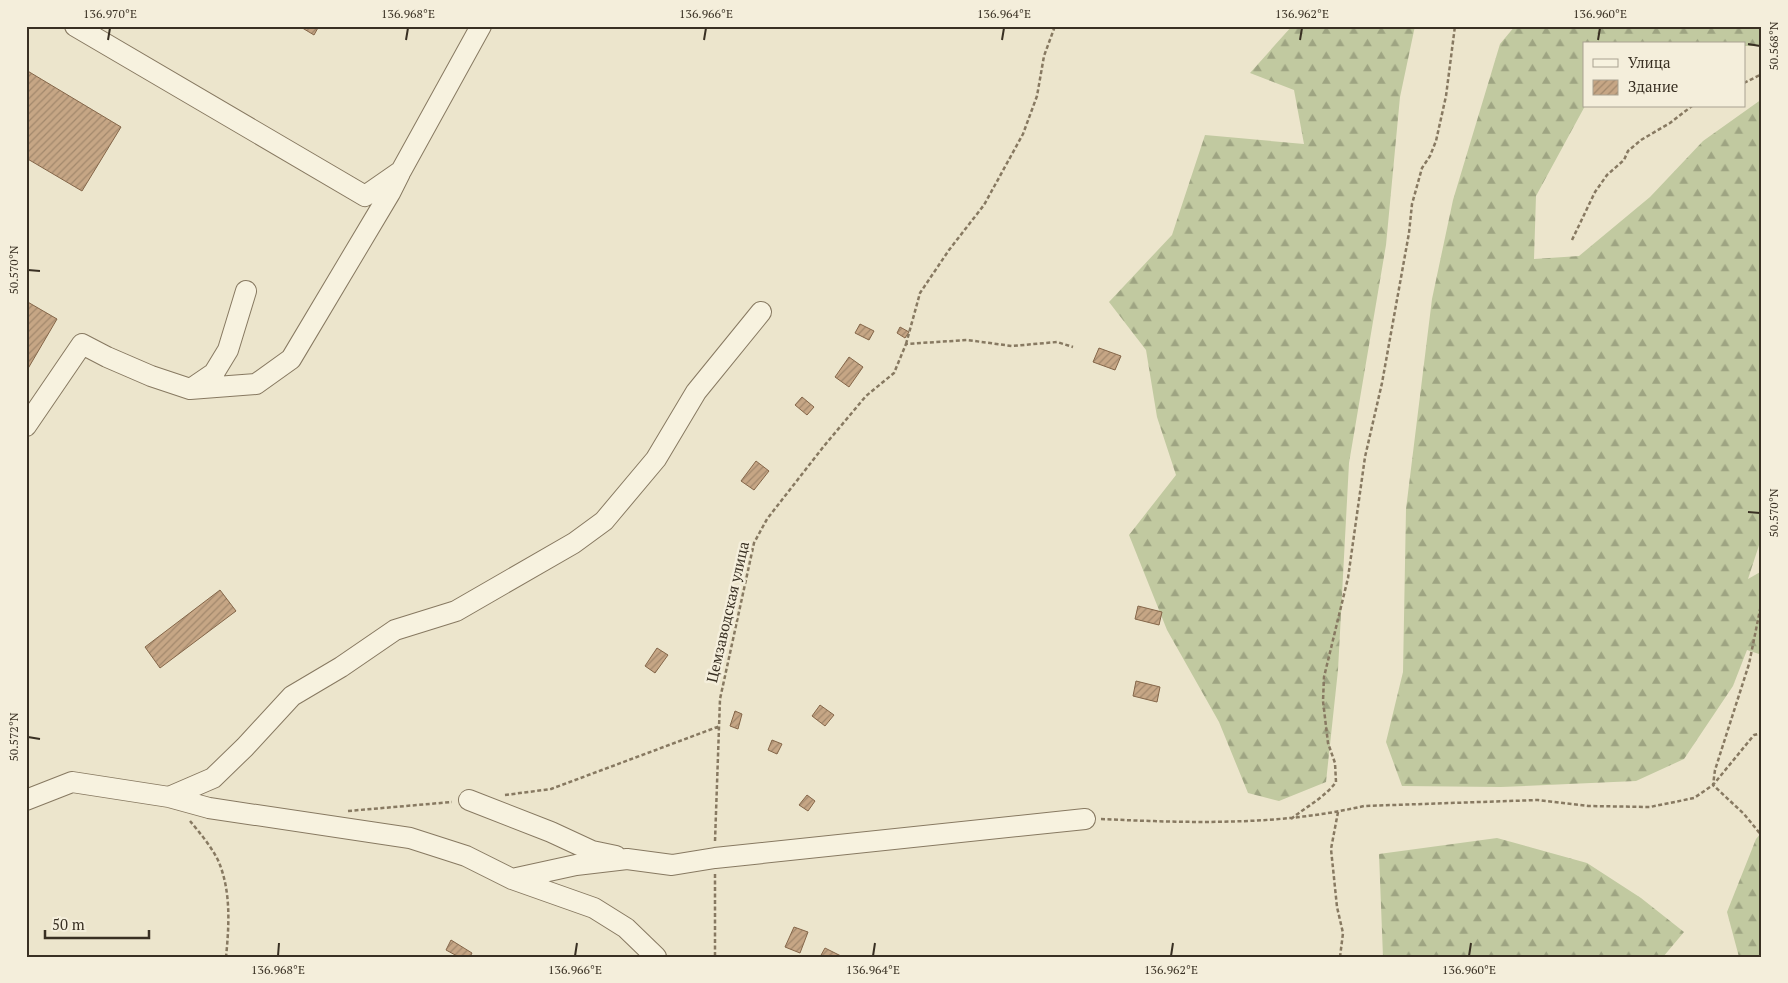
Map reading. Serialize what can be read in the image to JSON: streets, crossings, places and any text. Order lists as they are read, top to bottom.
{
  "streets": {
    "path": ["Цемзаводская улица"]
  },
  "legend": ["Улица", "Здание"],
  "scale_bar": "50 m",
  "coordinates": [
    "136.970°E",
    "136.968°E",
    "136.966°E",
    "136.964°E",
    "136.962°E",
    "136.960°E",
    "50.568°N",
    "50.570°N",
    "50.572°N"
  ]
}
